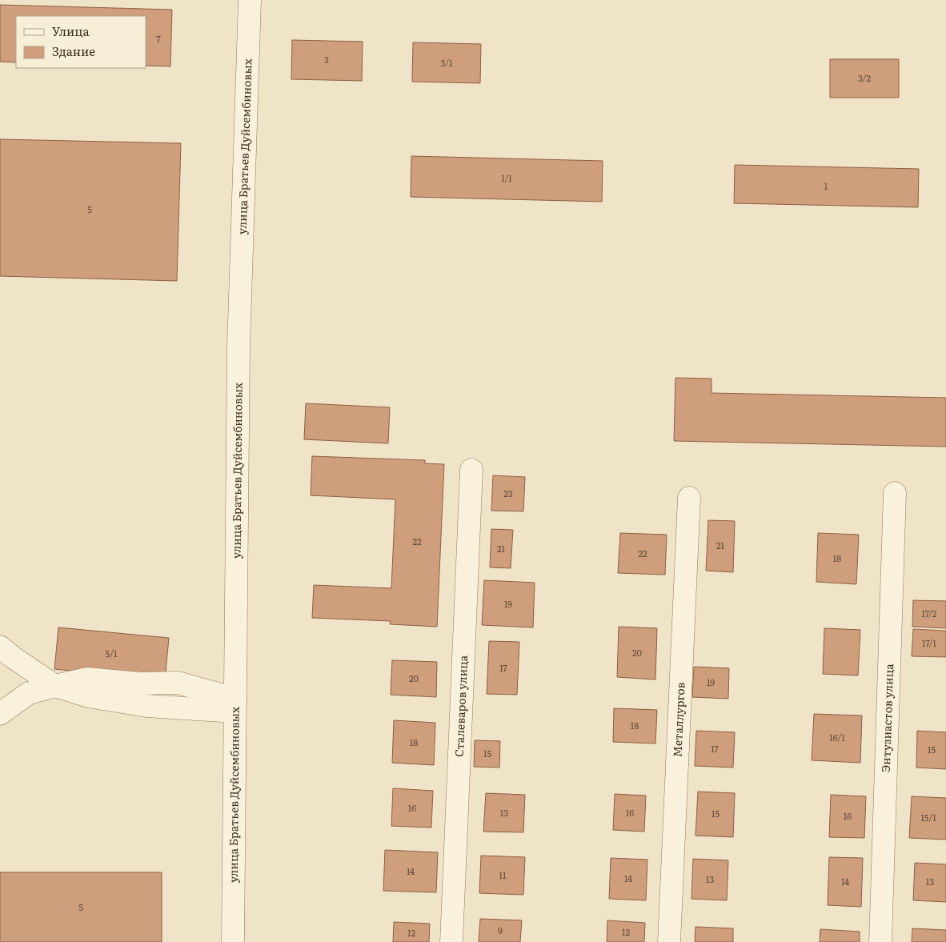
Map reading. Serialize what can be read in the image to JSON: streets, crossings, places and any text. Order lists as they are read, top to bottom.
{
  "streets": {
    "street": [
      "улица Братьев Дуйсембиновых",
      "Сталеваров улица",
      "Энтузиастов улица",
      "Металлургов"
    ]
  },
  "house_numbers": [
    "7",
    "3",
    "3/1",
    "3/2",
    "1/1",
    "1",
    "5",
    "23",
    "22",
    "21",
    "21",
    "22",
    "18",
    "19",
    "17/2",
    "17/1",
    "20",
    "5/1",
    "17",
    "20",
    "19",
    "18",
    "16/1",
    "18",
    "17",
    "15",
    "15",
    "16",
    "13",
    "16",
    "15",
    "16",
    "15/1",
    "14",
    "11",
    "14",
    "13",
    "14",
    "13",
    "5",
    "9",
    "12",
    "12"
  ],
  "legend": ["Улица", "Здание"]
}
